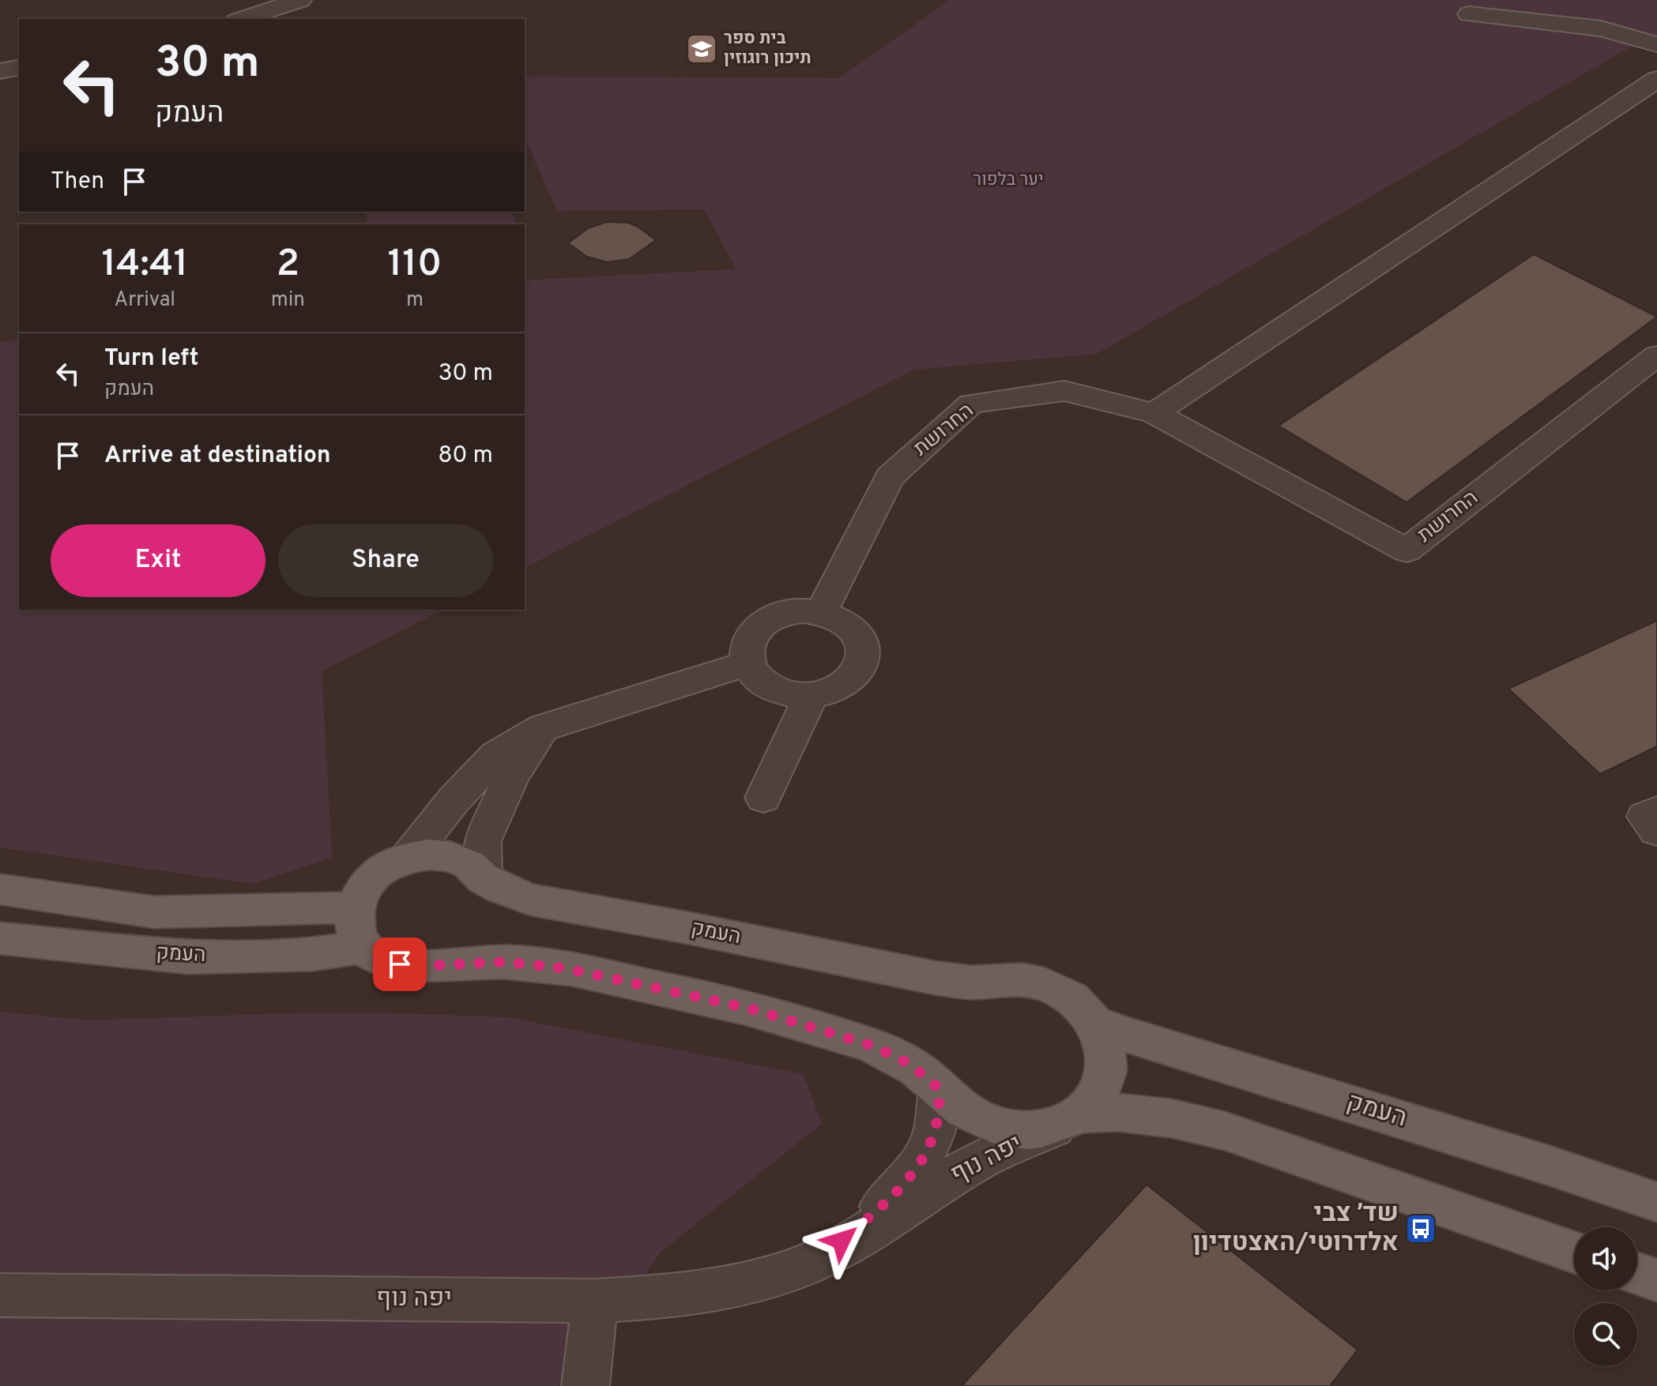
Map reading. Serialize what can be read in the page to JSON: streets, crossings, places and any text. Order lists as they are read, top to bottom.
{
  "streets": {
    "main road": ["העמק"],
    "street": ["החרושת", "יפה נוף"]
  },
  "crossings": [
    ["העמק", "יפה נוף"]
  ],
  "parks": ["יער בלפור"],
  "places": {
    "school or university": ["בית ספר תיכון רוגוזין"],
    "bus stop": ["שד׳ צבי אלדרוטי/האצטדיון"]
  },
  "page": {
    "turn": ["30 m", "העמק"],
    "then": "Then",
    "eta": [
      "14:41",
      "Arrival",
      "2",
      "min",
      "110",
      "m"
    ],
    "list": [
      {
        "name": "Turn left",
        "note": "העמק",
        "value": "30 m"
      },
      {
        "name": "Arrive at destination",
        "value": "80 m"
      }
    ],
    "buttons": ["Exit", "Share"]
  }
}
